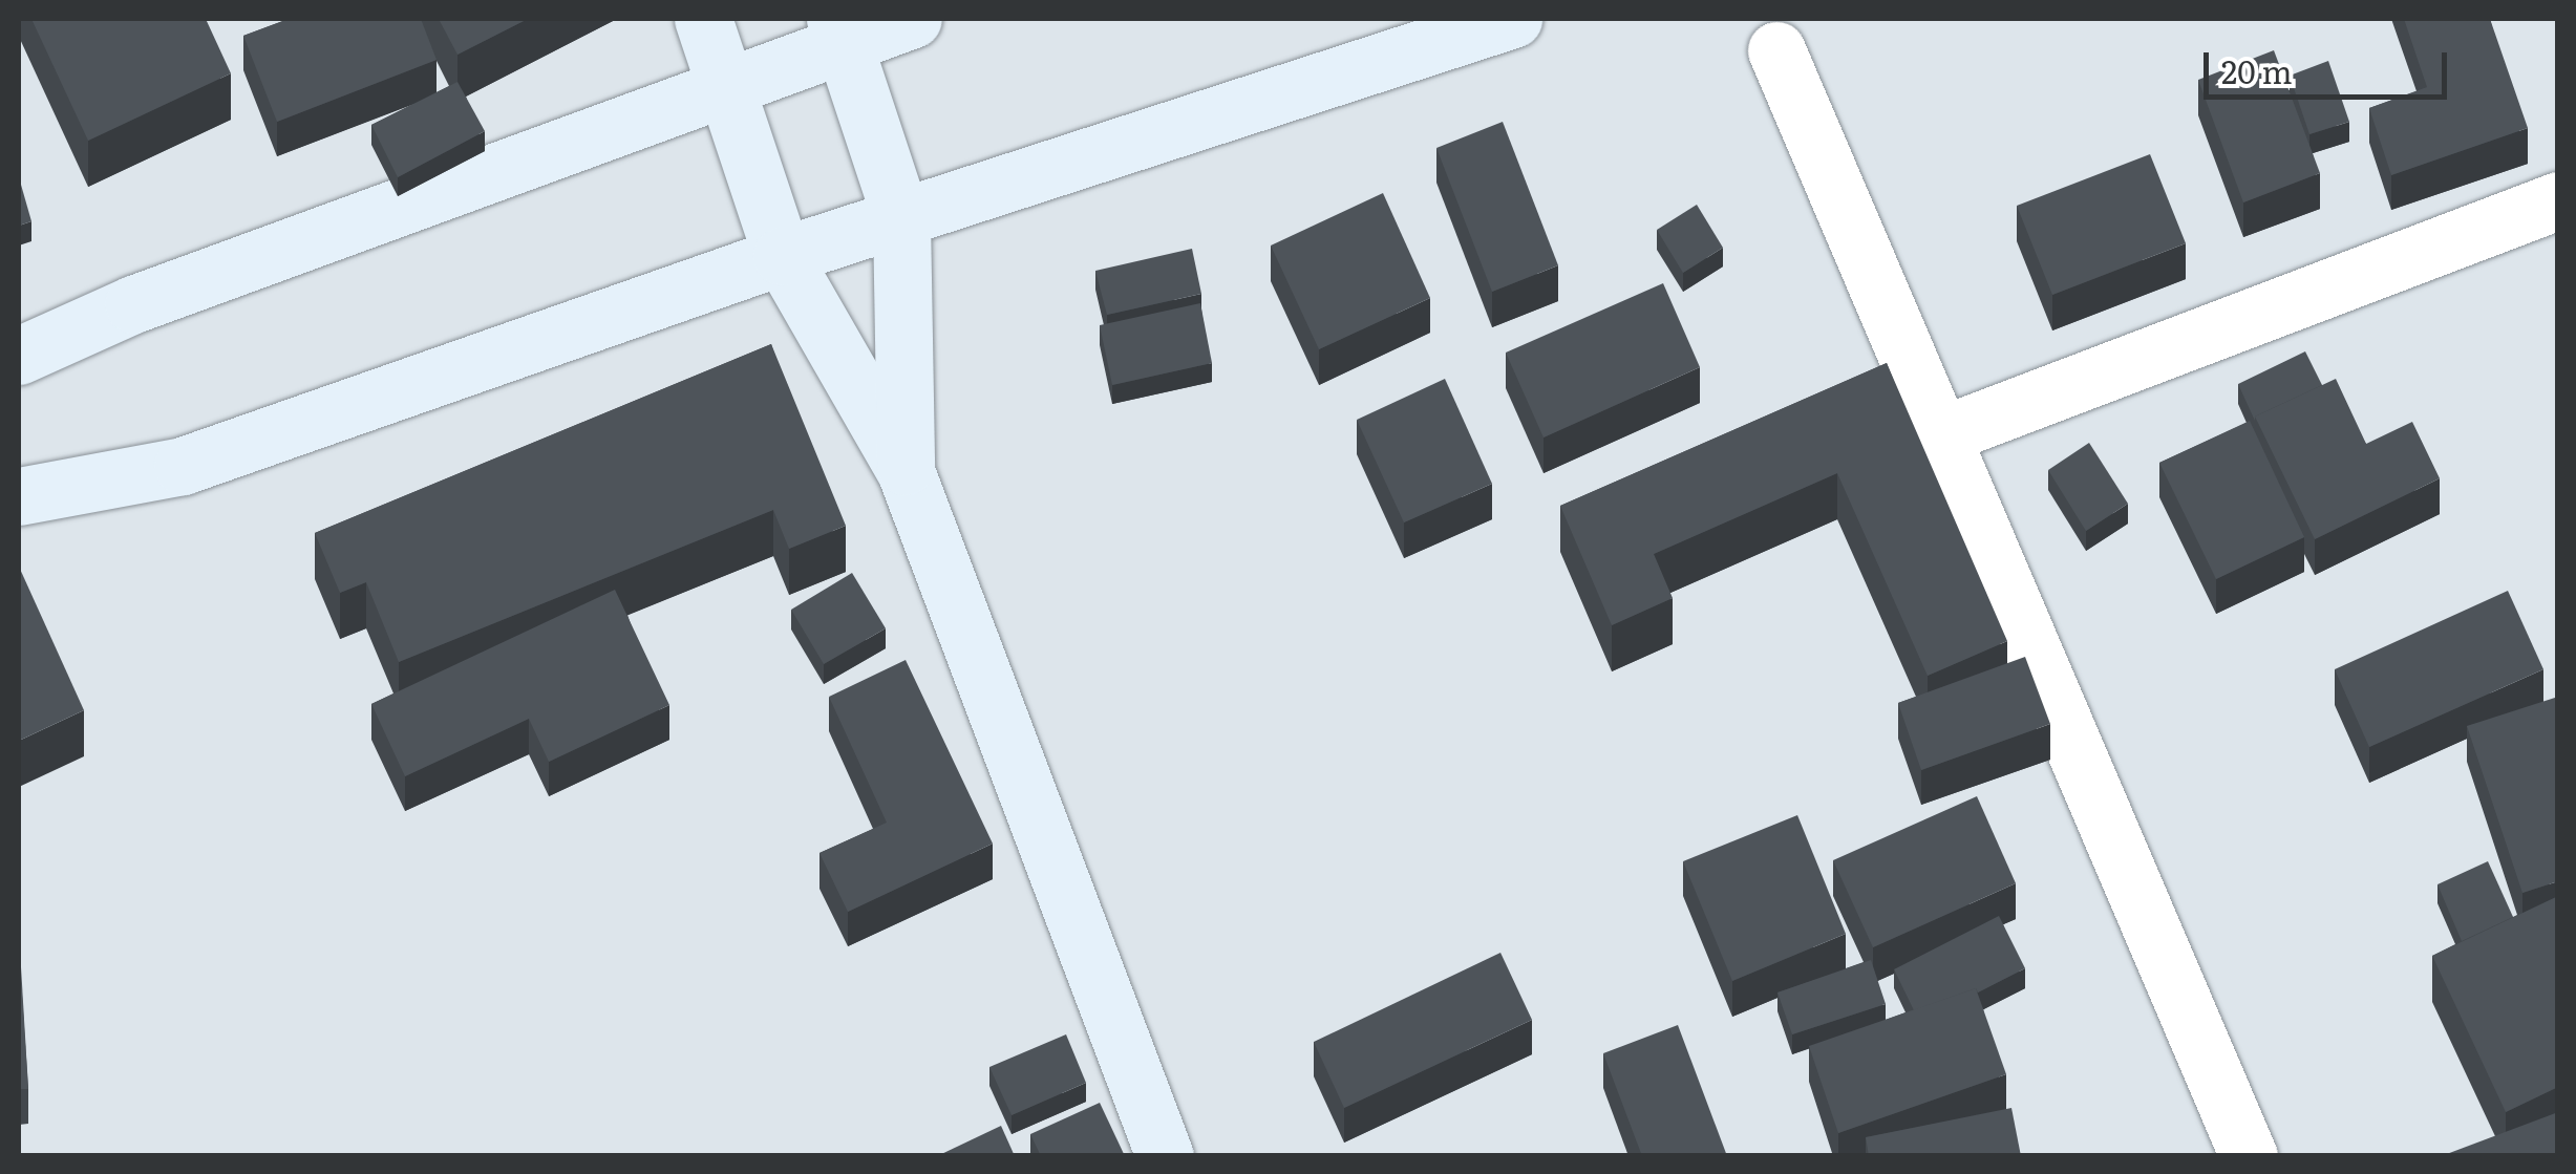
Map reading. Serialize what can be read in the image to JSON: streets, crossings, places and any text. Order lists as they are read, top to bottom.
{
  "scale_bar": "20 m"
}
